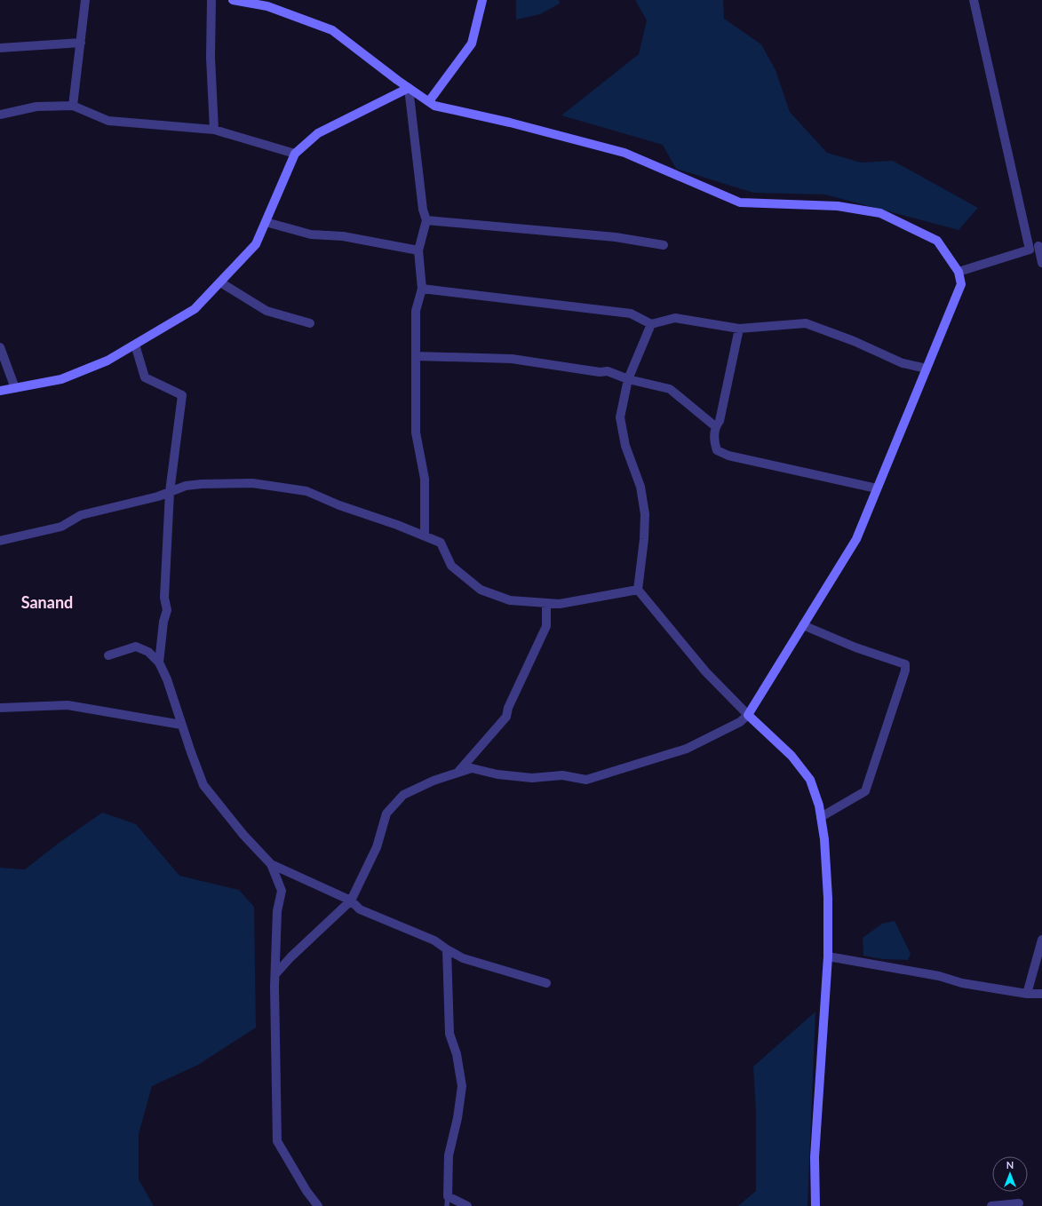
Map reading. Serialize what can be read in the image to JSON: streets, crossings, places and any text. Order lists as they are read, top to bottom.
{
  "districts": ["Sanand"],
  "north": "top"
}
